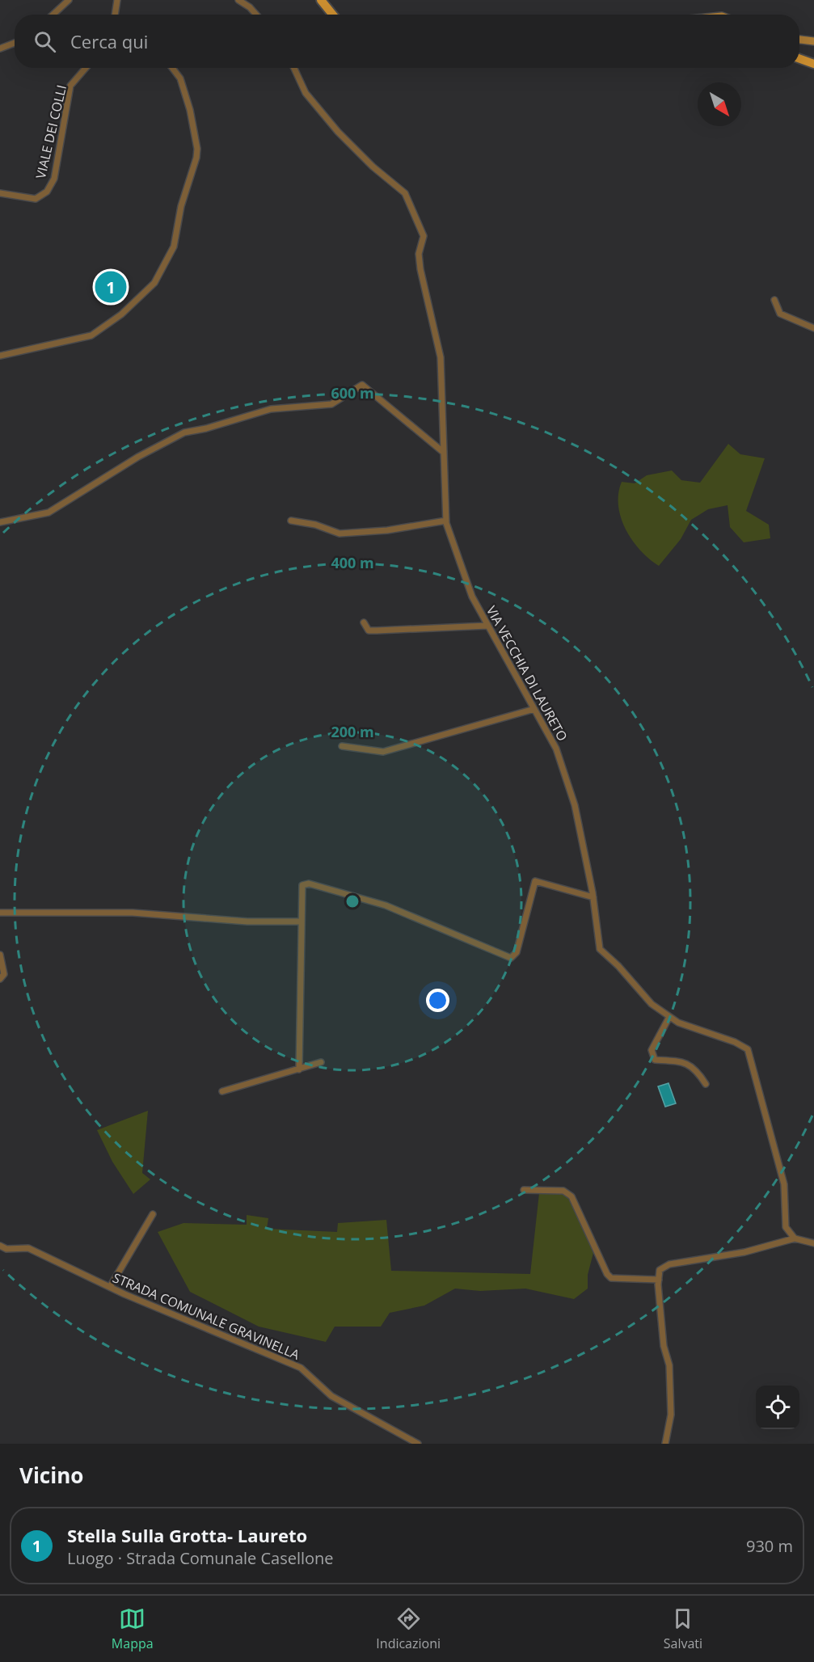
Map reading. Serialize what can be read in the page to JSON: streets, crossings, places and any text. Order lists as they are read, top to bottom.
{
  "streets": {
    "street": ["VIALE DEI COLLI", "VIA VECCHIA DI LAURETO", "STRADA COMUNALE GRAVINELLA"]
  },
  "north": "bottom right",
  "page": {
    "search": "Cerca qui",
    "pins": "1",
    "heading": "Vicino",
    "list": [
      {
        "mark": "1",
        "name": "Stella Sulla Grotta- Laureto",
        "note": "Luogo · Strada Comunale Casellone",
        "value": "930 m"
      }
    ],
    "nav": ["Mappa", "Indicazioni", "Salvati"]
  },
  "rings": ["600 m", "400 m", "200 m"]
}
